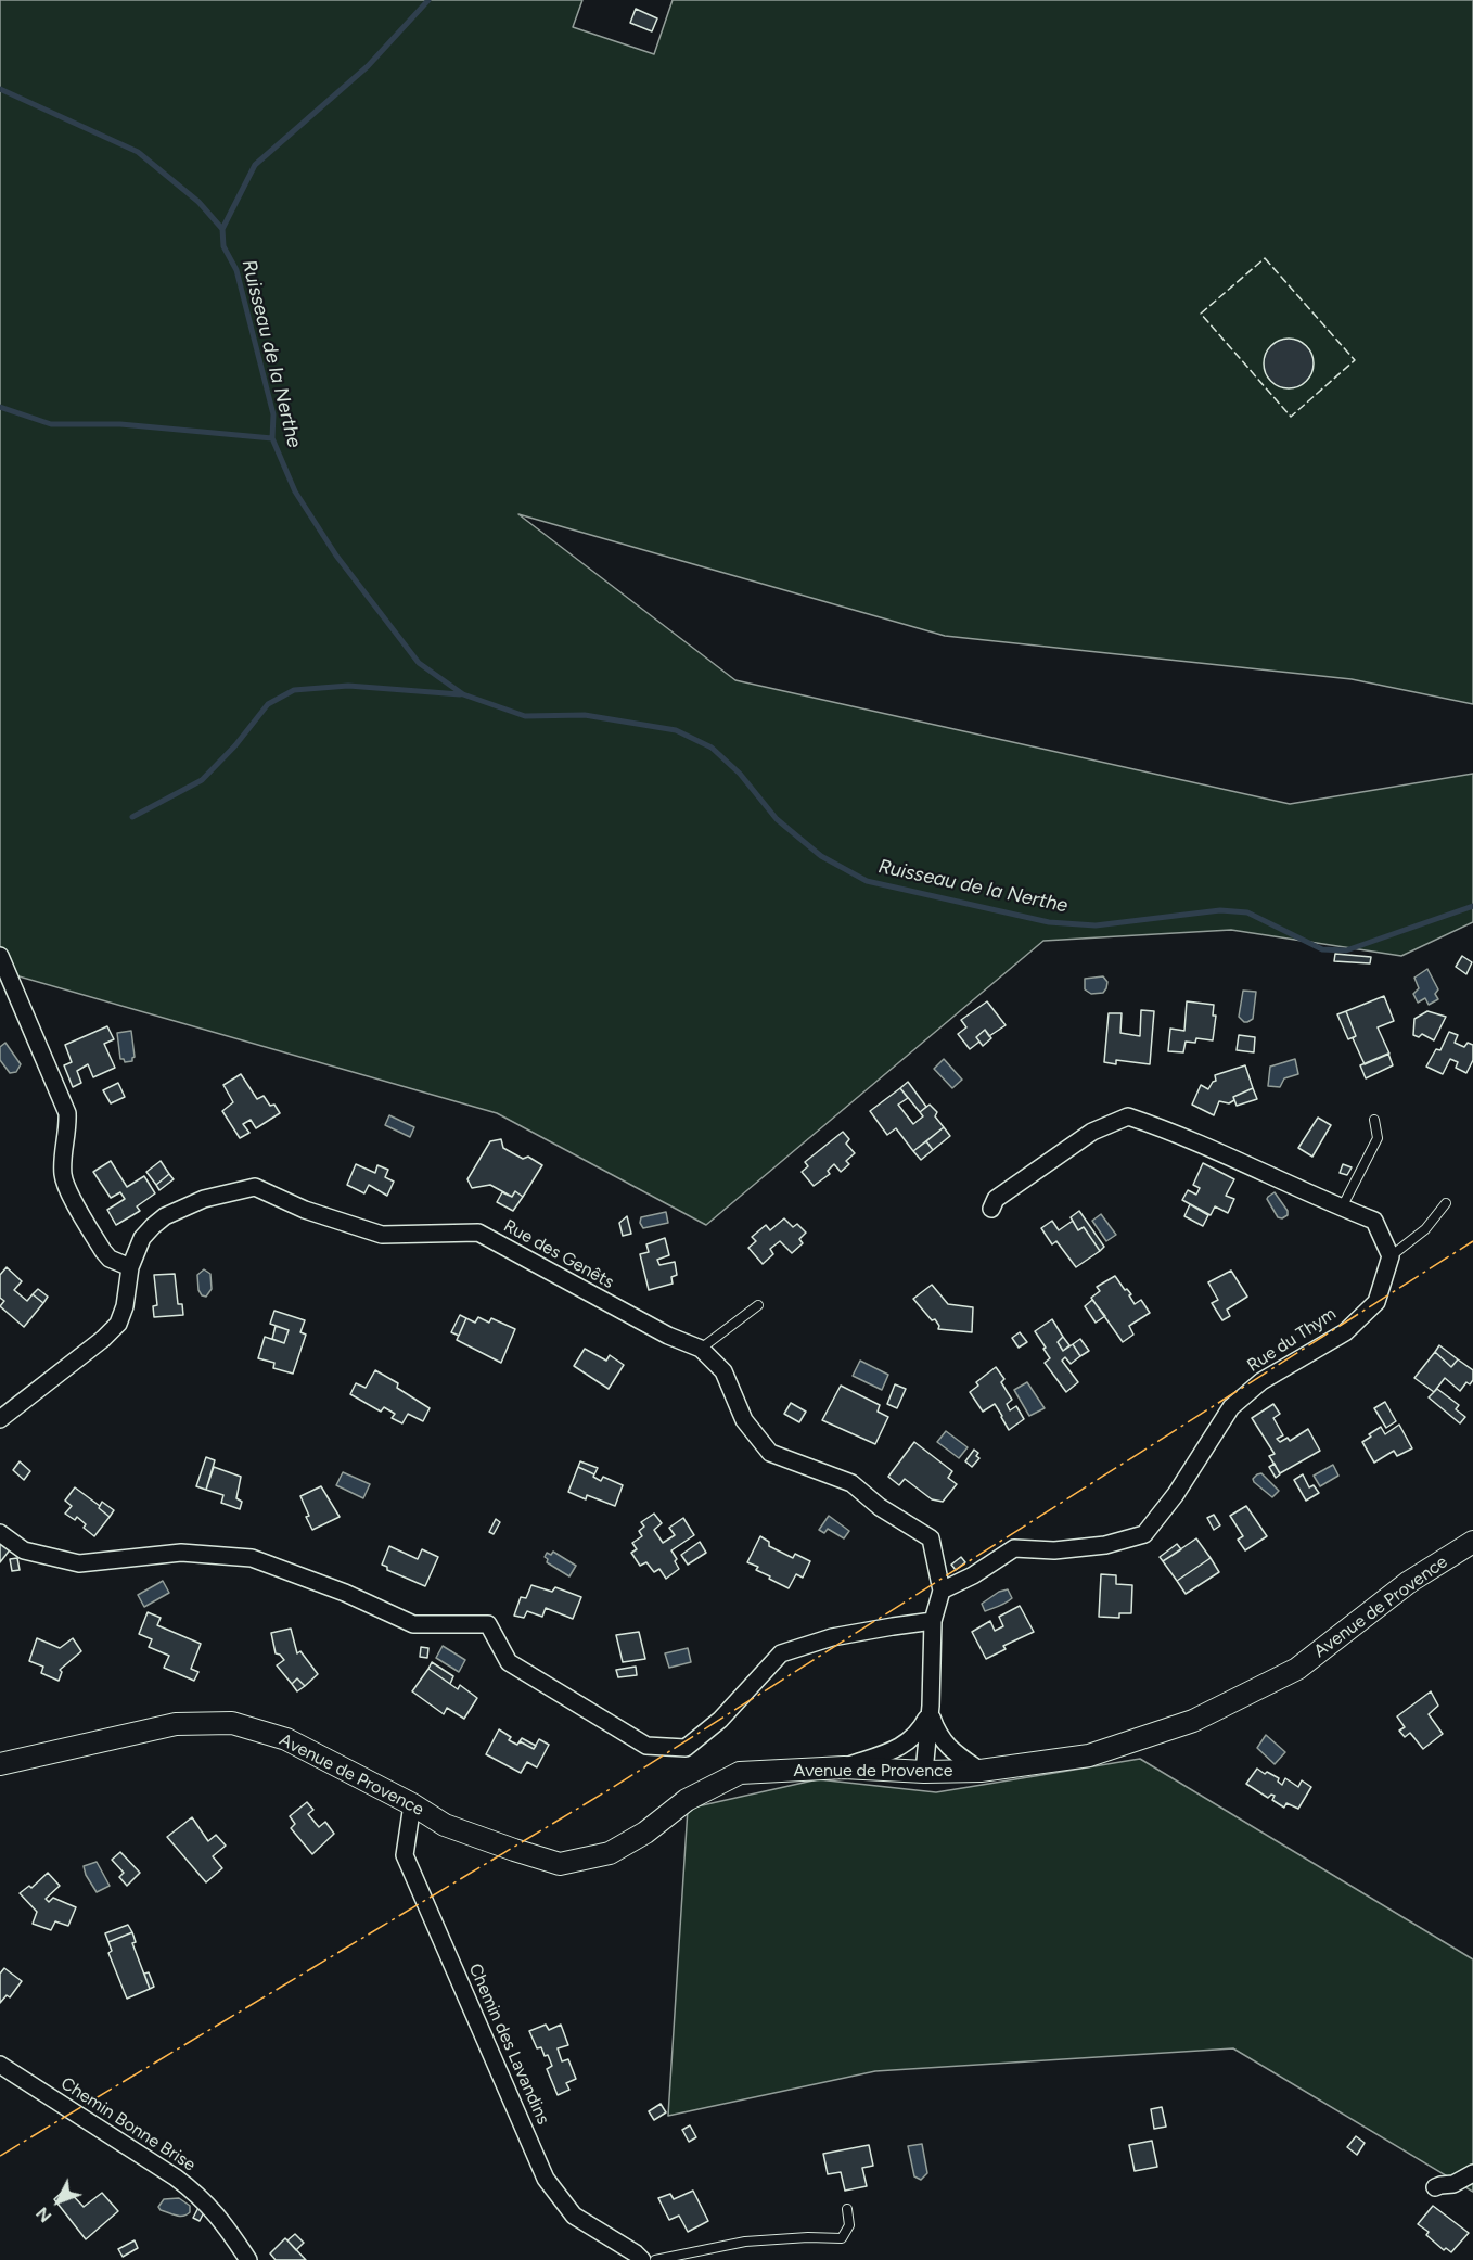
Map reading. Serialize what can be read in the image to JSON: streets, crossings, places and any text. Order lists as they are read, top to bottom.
{
  "streets": {
    "street": [
      "Rue des Genêts",
      "Rue du Thym",
      "Avenue de Provence",
      "Chemin des Lavandins",
      "Chemin Bonne Brise"
    ]
  },
  "crossings": [
    ["Rue des Genêts", "Rue du Thym"],
    ["Rue des Genêts", "Avenue de Provence"],
    ["Avenue de Provence", "Chemin des Lavandins"]
  ],
  "water": ["Ruisseau de la Nerthe"],
  "north": "bottom left"
}
